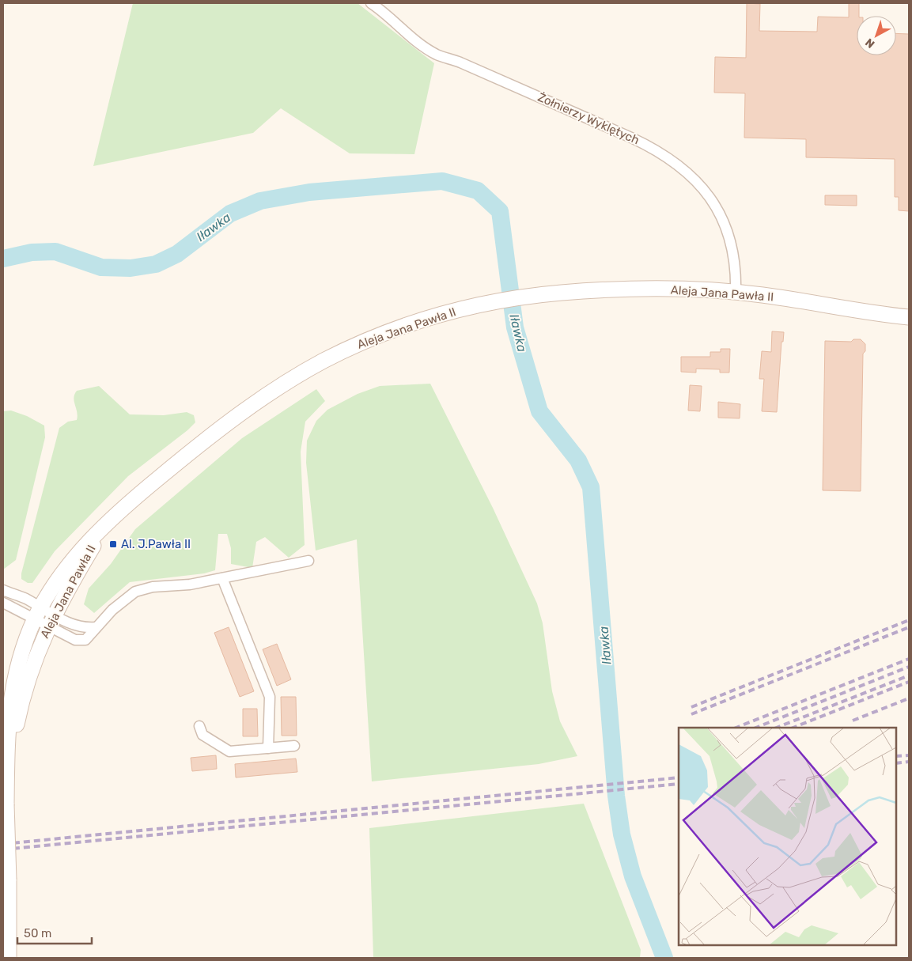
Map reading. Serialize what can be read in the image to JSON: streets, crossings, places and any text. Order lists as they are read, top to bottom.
{
  "streets": {
    "main road": ["Aleja Jana Pawła II"],
    "street": ["Żołnierzy Wyklętych"]
  },
  "crossings": [
    ["Żołnierzy Wyklętych", "Aleja Jana Pawła II"]
  ],
  "water": ["Iławka"],
  "places": {
    "transit": ["Al. J.Pawła II"]
  },
  "scale_bar": "50 m",
  "north": "bottom left"
}
